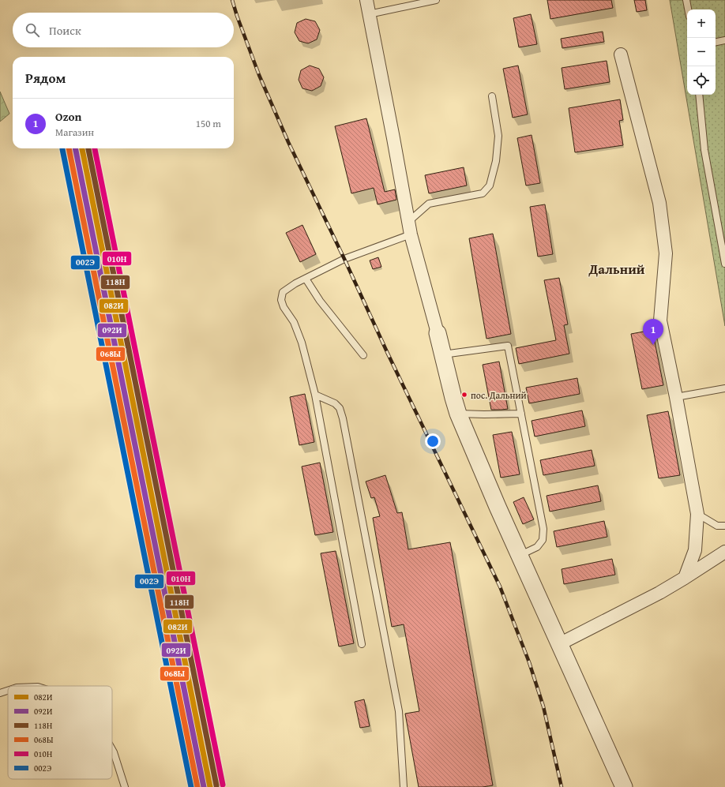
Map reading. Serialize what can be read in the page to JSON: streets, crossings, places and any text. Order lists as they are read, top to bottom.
{
  "districts": ["Дальний"],
  "places": ["пос. Дальний"],
  "lines": [
    "transit line 082И",
    "transit line 092И",
    "transit line 118Н",
    "transit line 068Ы",
    "transit line 010Н",
    "transit line 002Э"
  ],
  "legend": [
    "082И",
    "092И",
    "118Н",
    "068Ы",
    "010Н",
    "002Э"
  ],
  "page": {
    "map_buttons": ["+", "−"],
    "search": "Поиск",
    "heading": "Рядом",
    "list": [
      {
        "mark": "1",
        "name": "Ozon",
        "note": "Магазин",
        "value": "150 m"
      }
    ],
    "pins": "1"
  }
}
